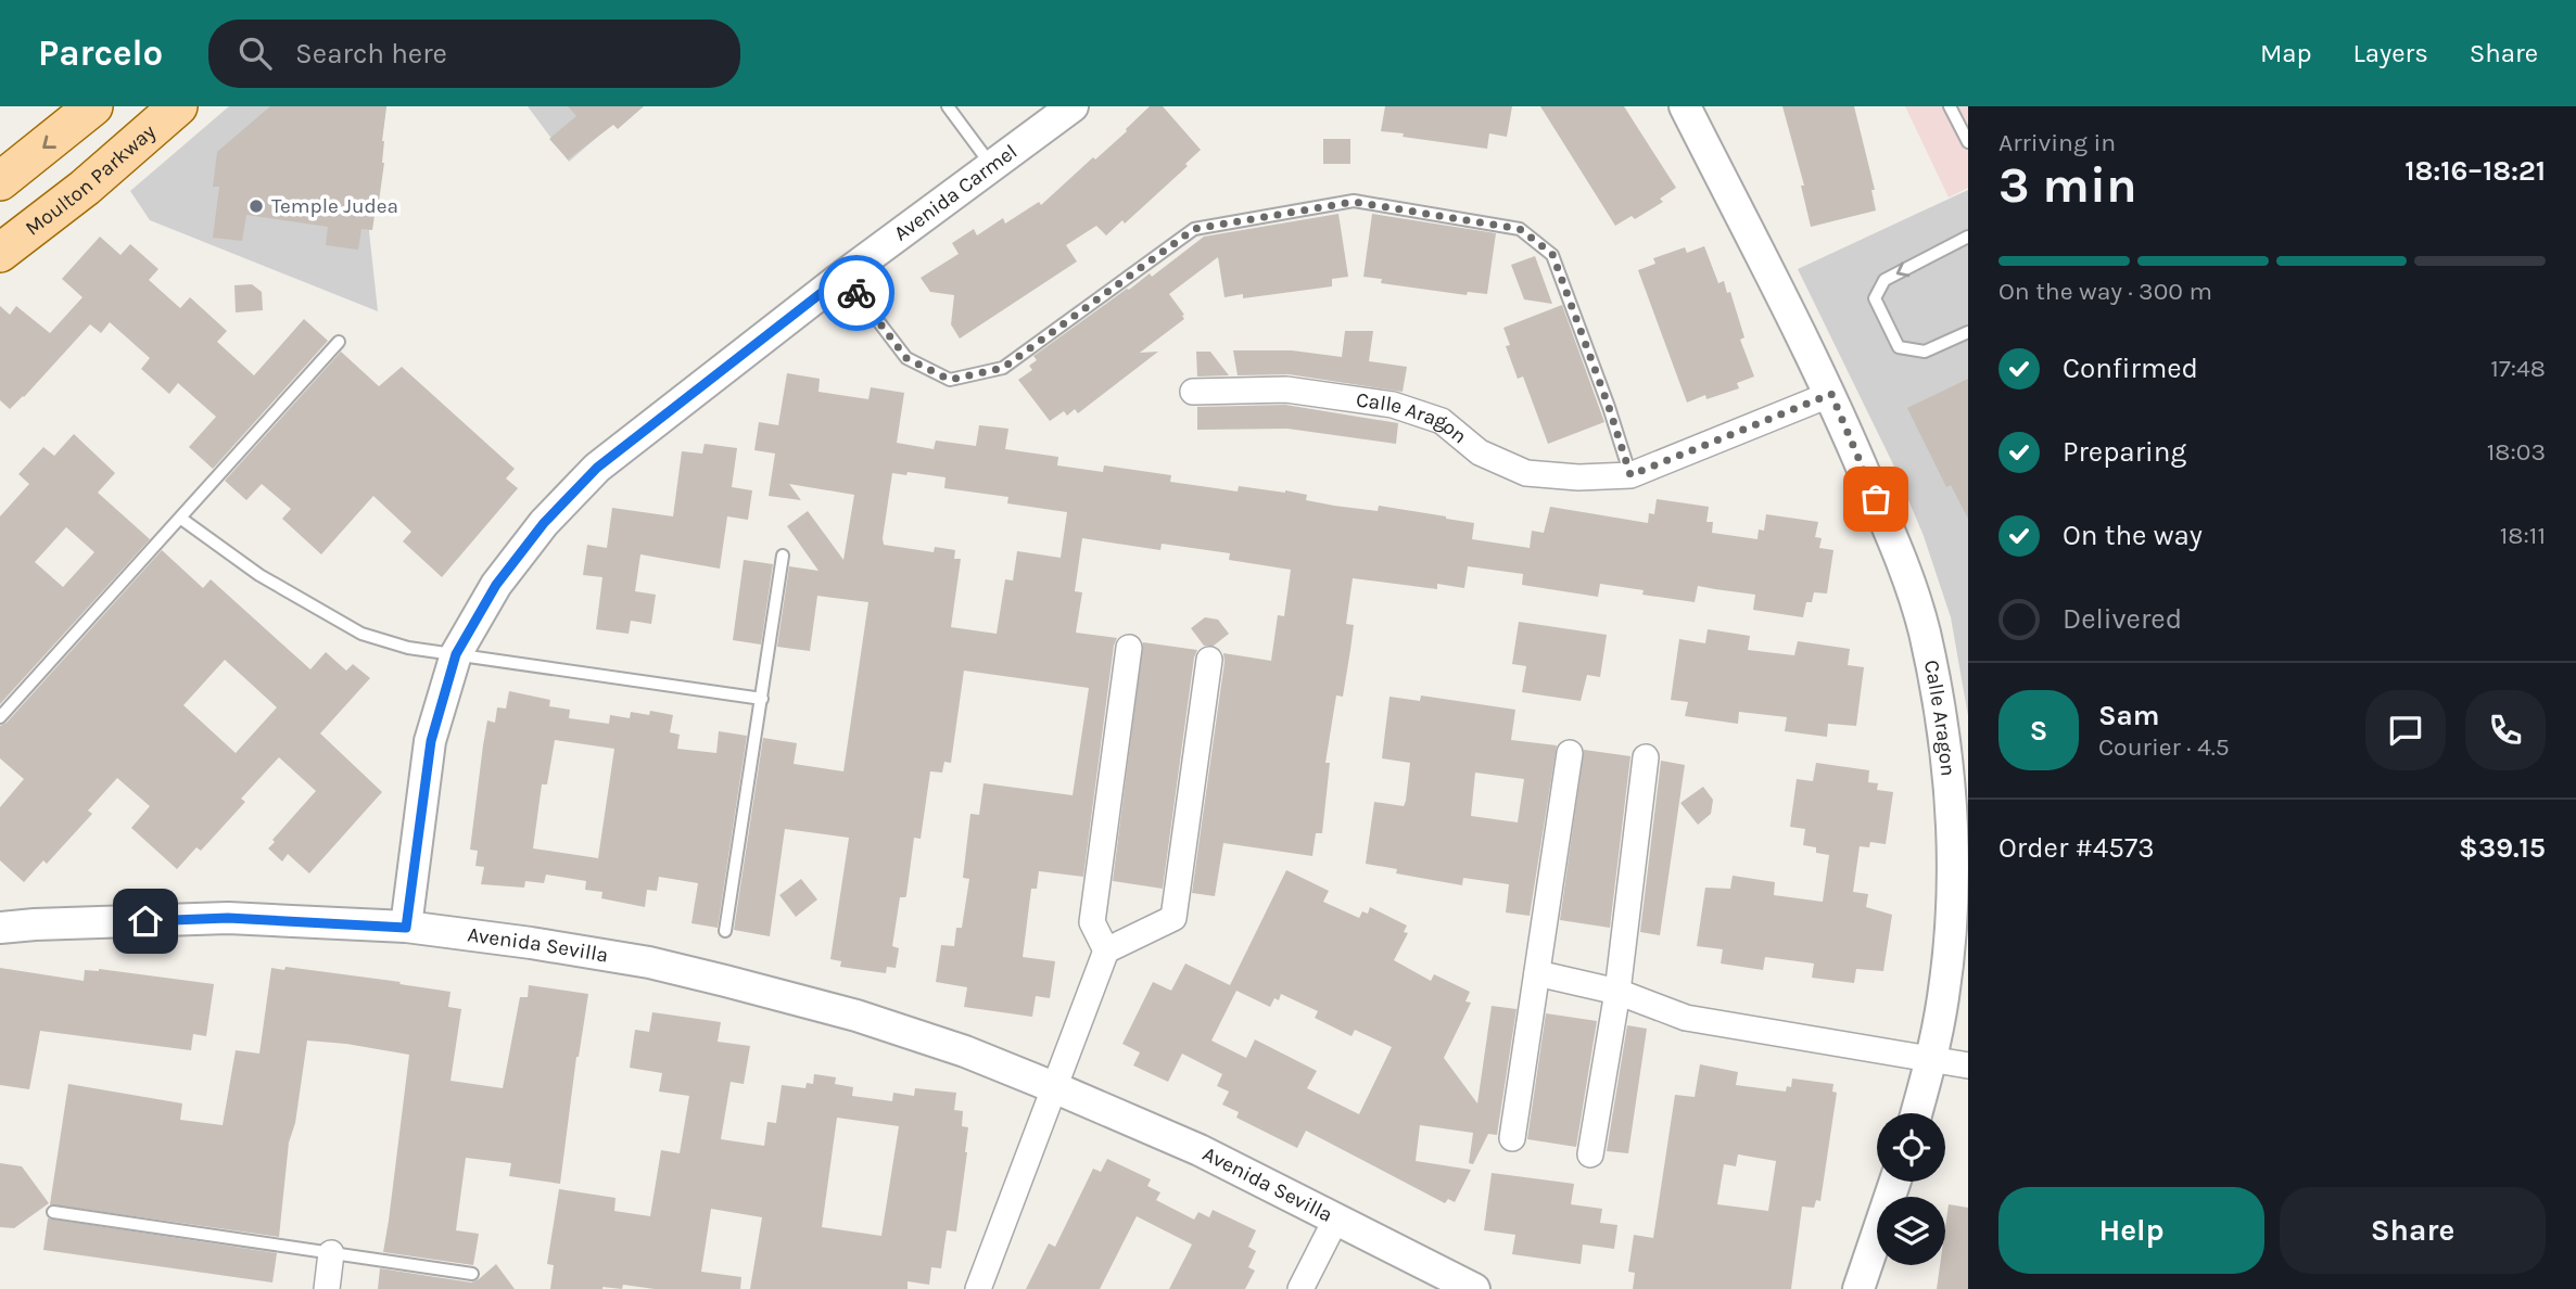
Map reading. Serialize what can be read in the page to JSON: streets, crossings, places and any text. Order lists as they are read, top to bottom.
{
  "streets": {
    "main road": ["Moulton Parkway"],
    "street": ["Avenida Carmel", "Calle Aragon", "Avenida Sevilla"]
  },
  "crossings": [
    ["Avenida Carmel", "Avenida Sevilla"]
  ],
  "places": ["Temple Judea"],
  "page": {
    "header": "Parcelo",
    "search": "Search here",
    "nav": ["Map", "Layers", "Share"],
    "heading": ["3 min", "Arriving in", "18:16–18:21"],
    "panel": [
      "Sam",
      "Courier · 4.5",
      "Order #4573",
      "$39.15"
    ],
    "bar": "On the way · 300 m",
    "list": [
      ["Confirmed", "17:48"],
      ["Preparing", "18:03"],
      ["On the way", "18:11"],
      "Delivered"
    ],
    "round": "S",
    "buttons": ["Help", "Share"]
  }
}
